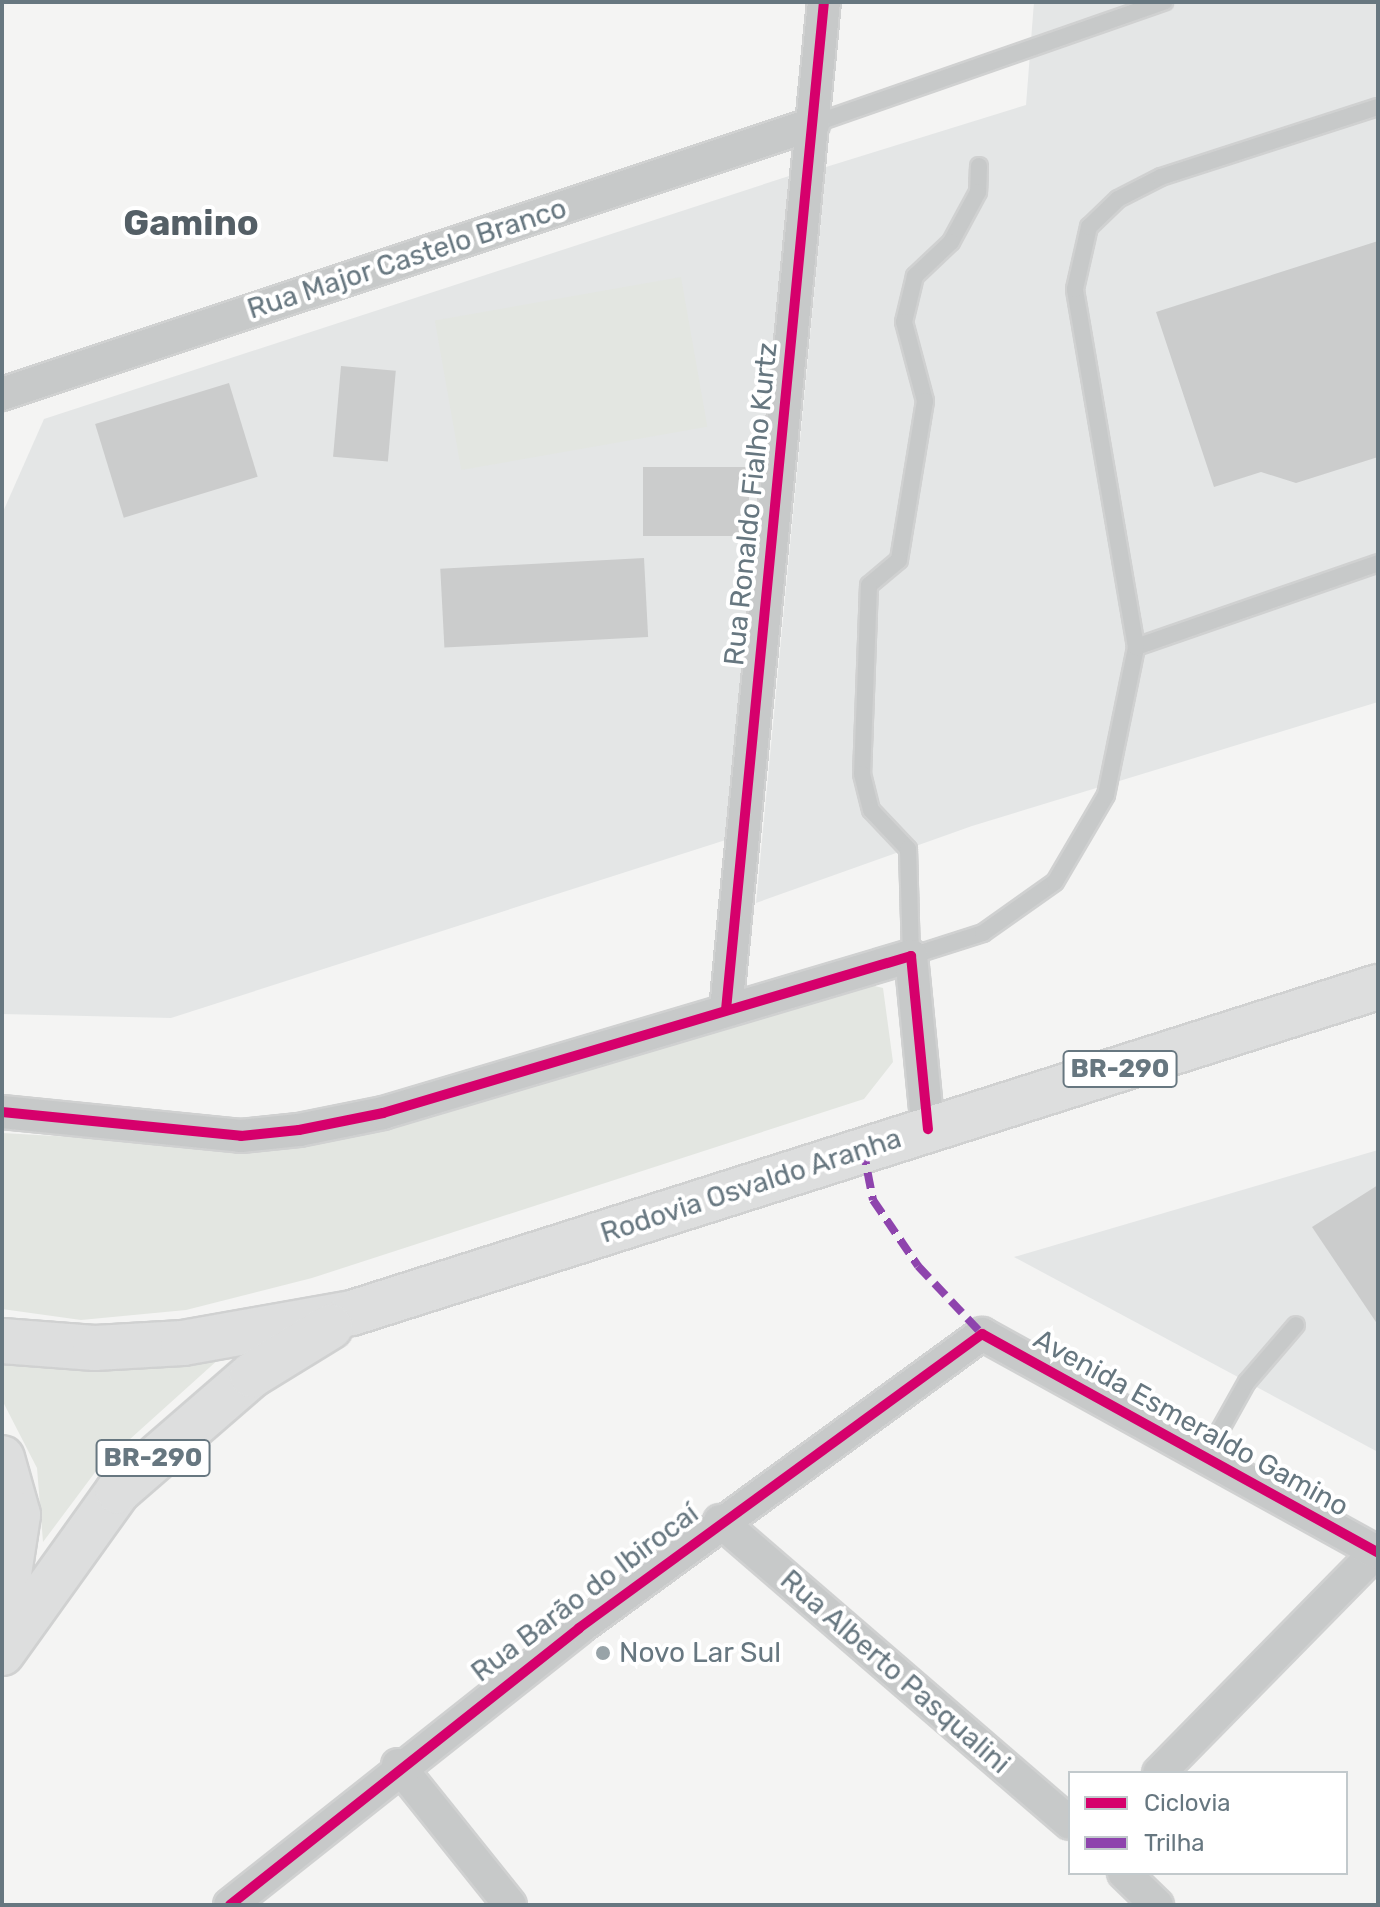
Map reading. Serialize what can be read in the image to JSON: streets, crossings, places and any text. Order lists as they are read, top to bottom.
{
  "streets": {
    "highway": ["BR-290", "Rodovia Osvaldo Aranha"],
    "street": [
      "Rua Major Castelo Branco",
      "Rua Ronaldo Fialho Kurtz",
      "Avenida Esmeraldo Gamino",
      "Rua Barão do Ibirocaí",
      "Rua Alberto Pasqualini"
    ]
  },
  "crossings": [
    ["Rua Major Castelo Branco", "Rua Ronaldo Fialho Kurtz"],
    ["BR-290", "Rodovia Osvaldo Aranha"],
    ["Avenida Esmeraldo Gamino", "Rua Barão do Ibirocaí"],
    ["Rua Barão do Ibirocaí", "Rua Alberto Pasqualini"]
  ],
  "districts": ["Gamino"],
  "places": ["Novo Lar Sul"],
  "legend": ["Ciclovia", "Trilha"]
}
